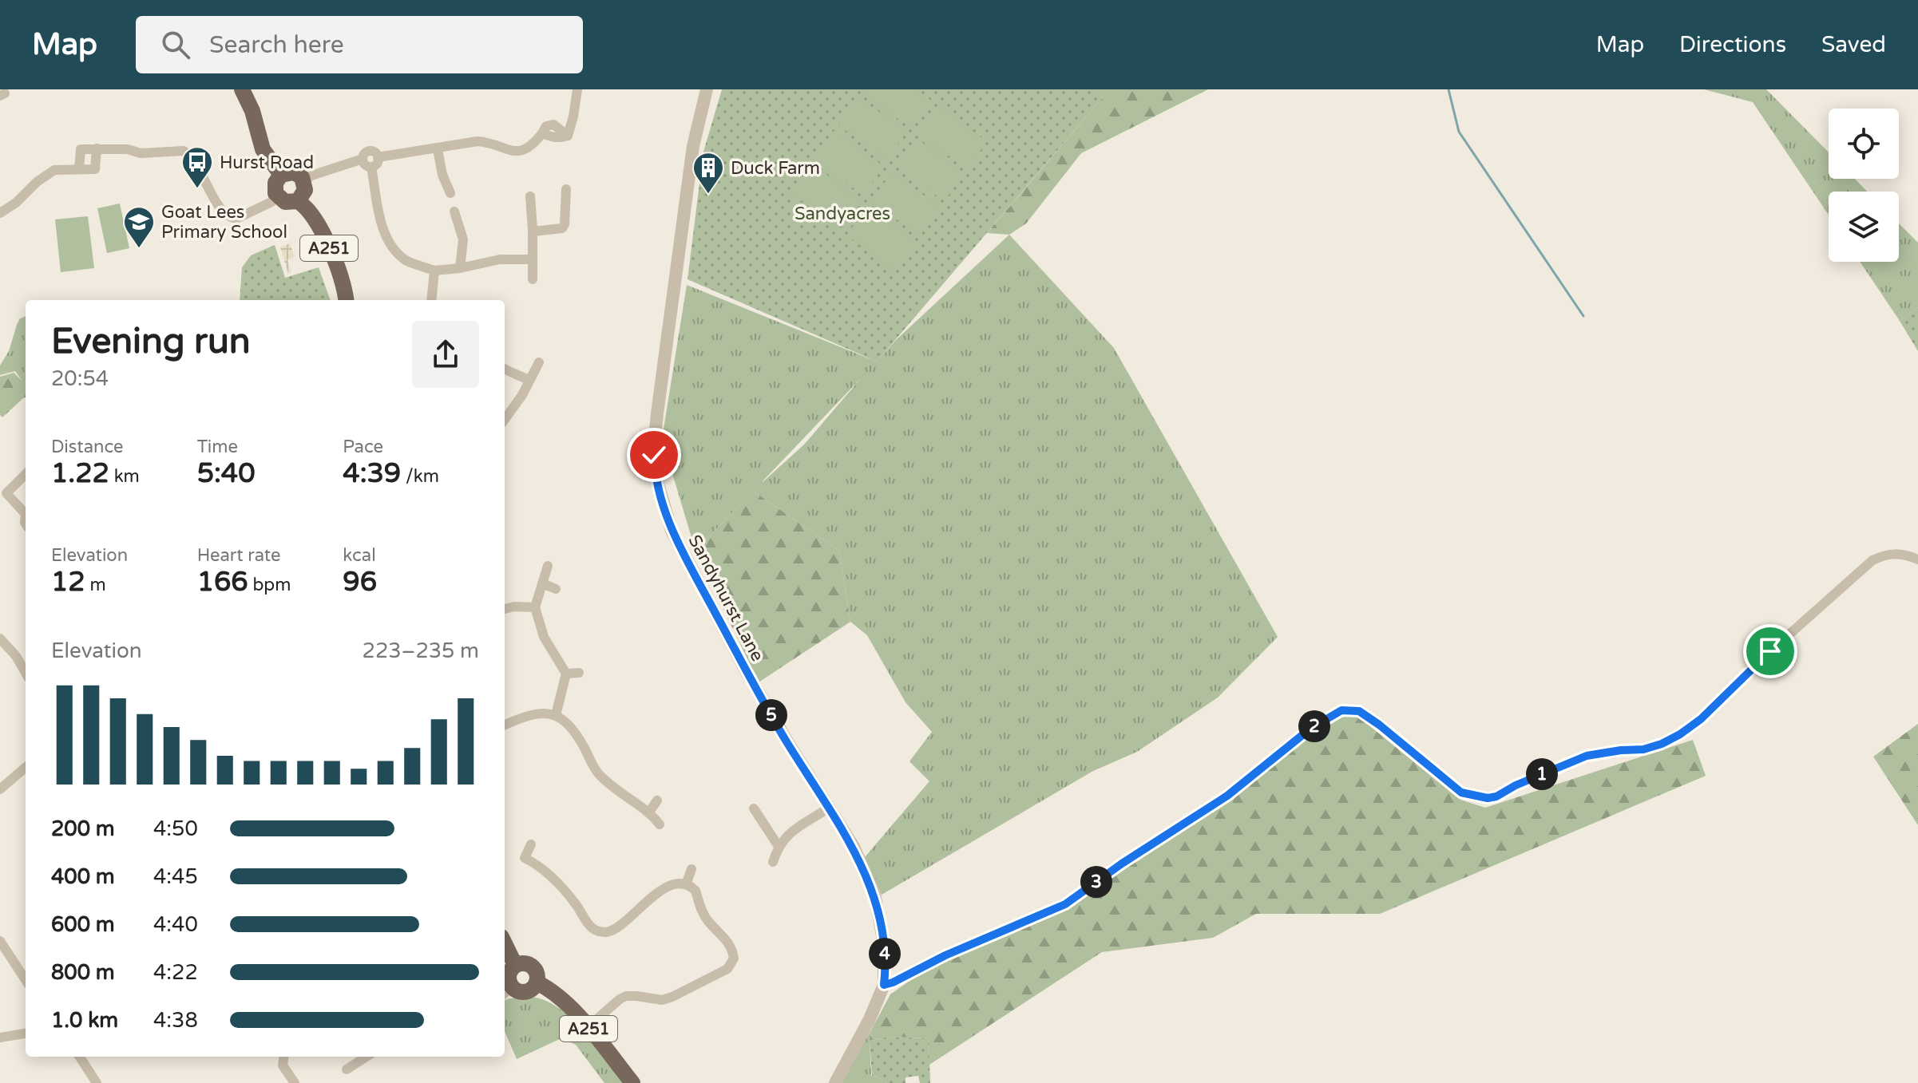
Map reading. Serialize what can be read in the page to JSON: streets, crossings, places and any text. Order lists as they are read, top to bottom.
{
  "streets": {
    "main road": ["A251"],
    "street": ["Sandyhurst Lane"]
  },
  "parks": ["Sandyacres"],
  "places": {
    "bus stop": ["Hurst Road"],
    "building": ["Duck Farm"],
    "school or university": ["Goat Lees Primary School"]
  },
  "page": {
    "header": "Map",
    "search": "Search here",
    "nav": ["Map", "Directions", "Saved"],
    "heading": ["Evening run", "20:54"],
    "stats": [
      ["Distance", "1.22 km"],
      ["Time", "5:40"],
      ["Pace", "4:39 /km"],
      ["Elevation", "12 m"],
      ["Heart rate", "166 bpm"],
      ["kcal", "96"]
    ],
    "chart": ["Elevation", "223–235 m"],
    "pins": [
      "5",
      "2",
      "1",
      "3",
      "4"
    ],
    "list": [
      {
        "name": "200 m",
        "note": "4:50"
      },
      {
        "name": "400 m",
        "note": "4:45"
      },
      {
        "name": "600 m",
        "note": "4:40"
      },
      {
        "name": "800 m",
        "note": "4:22"
      },
      {
        "name": "1.0 km",
        "note": "4:38"
      }
    ]
  }
}
